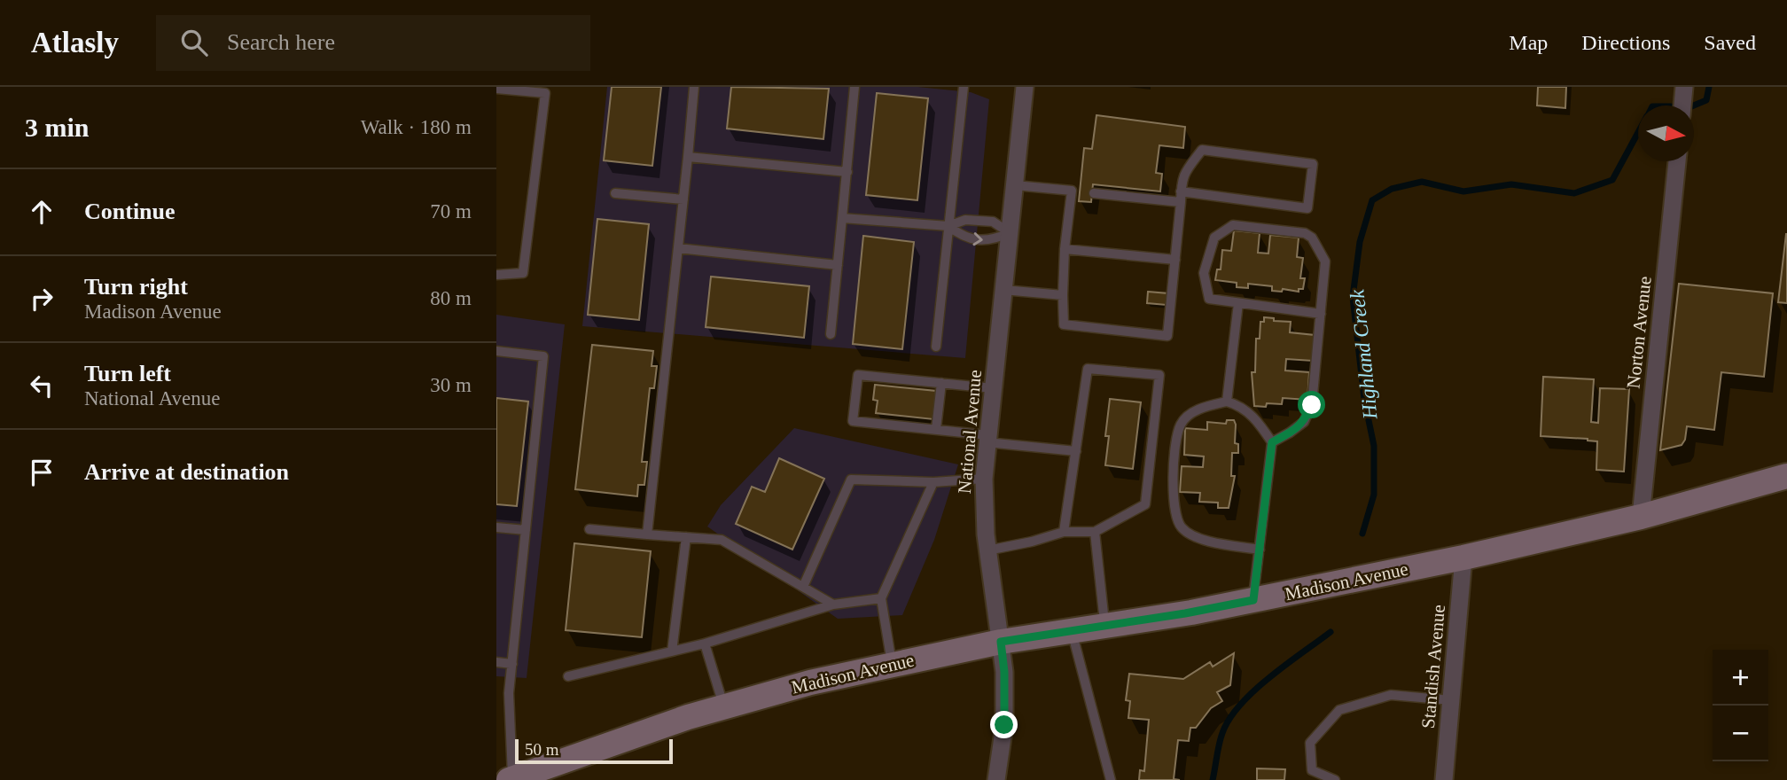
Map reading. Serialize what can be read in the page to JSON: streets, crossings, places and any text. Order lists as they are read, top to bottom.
{
  "streets": {
    "main road": ["Madison Avenue"],
    "street": ["Norton Avenue", "National Avenue", "Standish Avenue"]
  },
  "crossings": [
    ["Norton Avenue", "Madison Avenue"],
    ["National Avenue", "Madison Avenue"],
    ["Madison Avenue", "Standish Avenue"]
  ],
  "water": ["Highland Creek"],
  "scale_bar": "50 m",
  "north": "right",
  "page": {
    "header": "Atlasly",
    "search": "Search here",
    "nav": ["Map", "Directions", "Saved"],
    "heading": ["3 min", "Walk · 180 m"],
    "list": [
      ["Continue", "70 m"],
      ["Turn right", "Madison Avenue", "80 m"],
      ["Turn left", "National Avenue", "30 m"],
      "Arrive at destination"
    ],
    "map_buttons": ["+", "−"],
    "scale": "50 m"
  }
}
